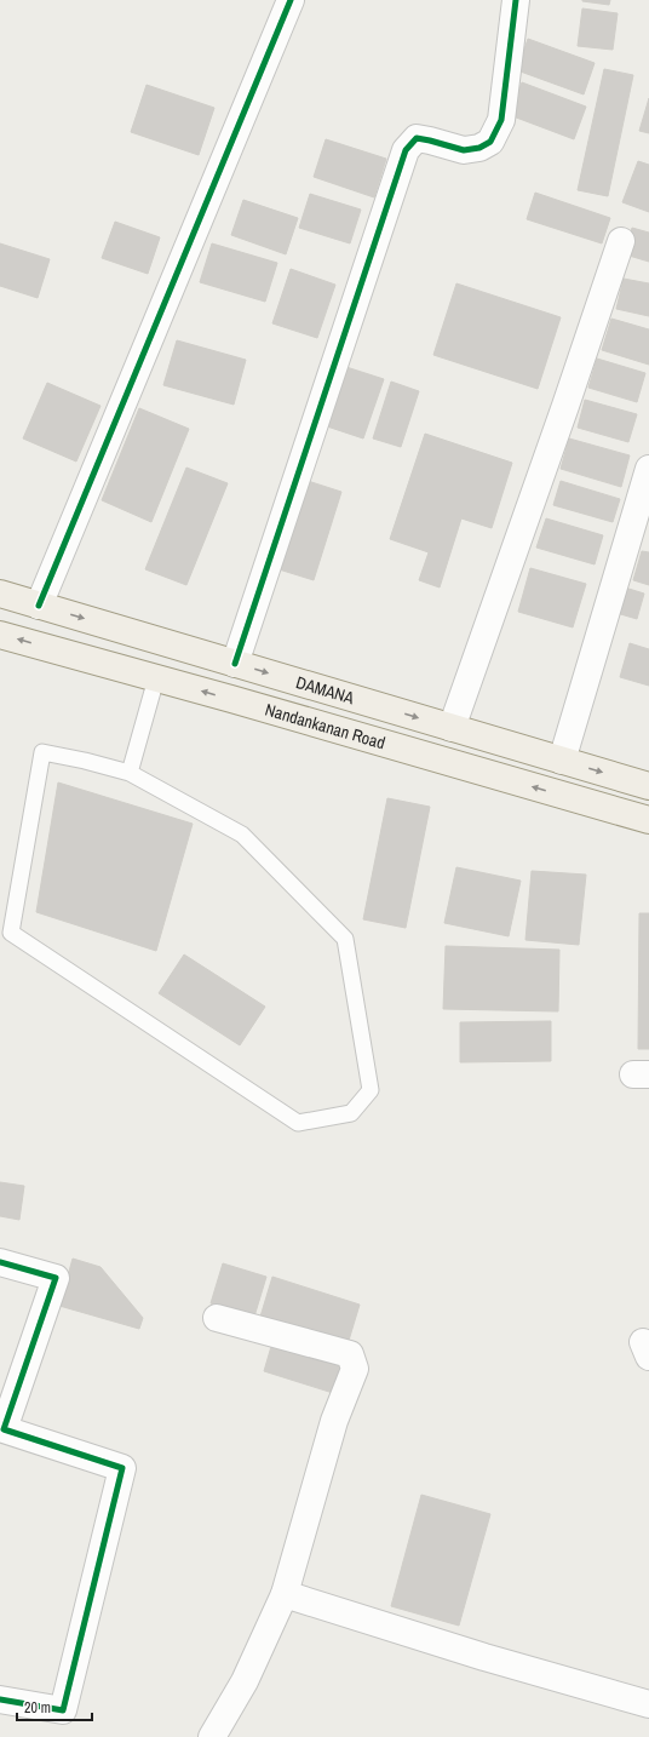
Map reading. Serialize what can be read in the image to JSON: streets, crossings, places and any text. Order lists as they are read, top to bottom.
{
  "streets": {
    "main road": ["DAMANA", "Nandankanan Road"]
  },
  "one_way": ["DAMANA", "Nandankanan Road"],
  "scale_bar": "20 m"
}
